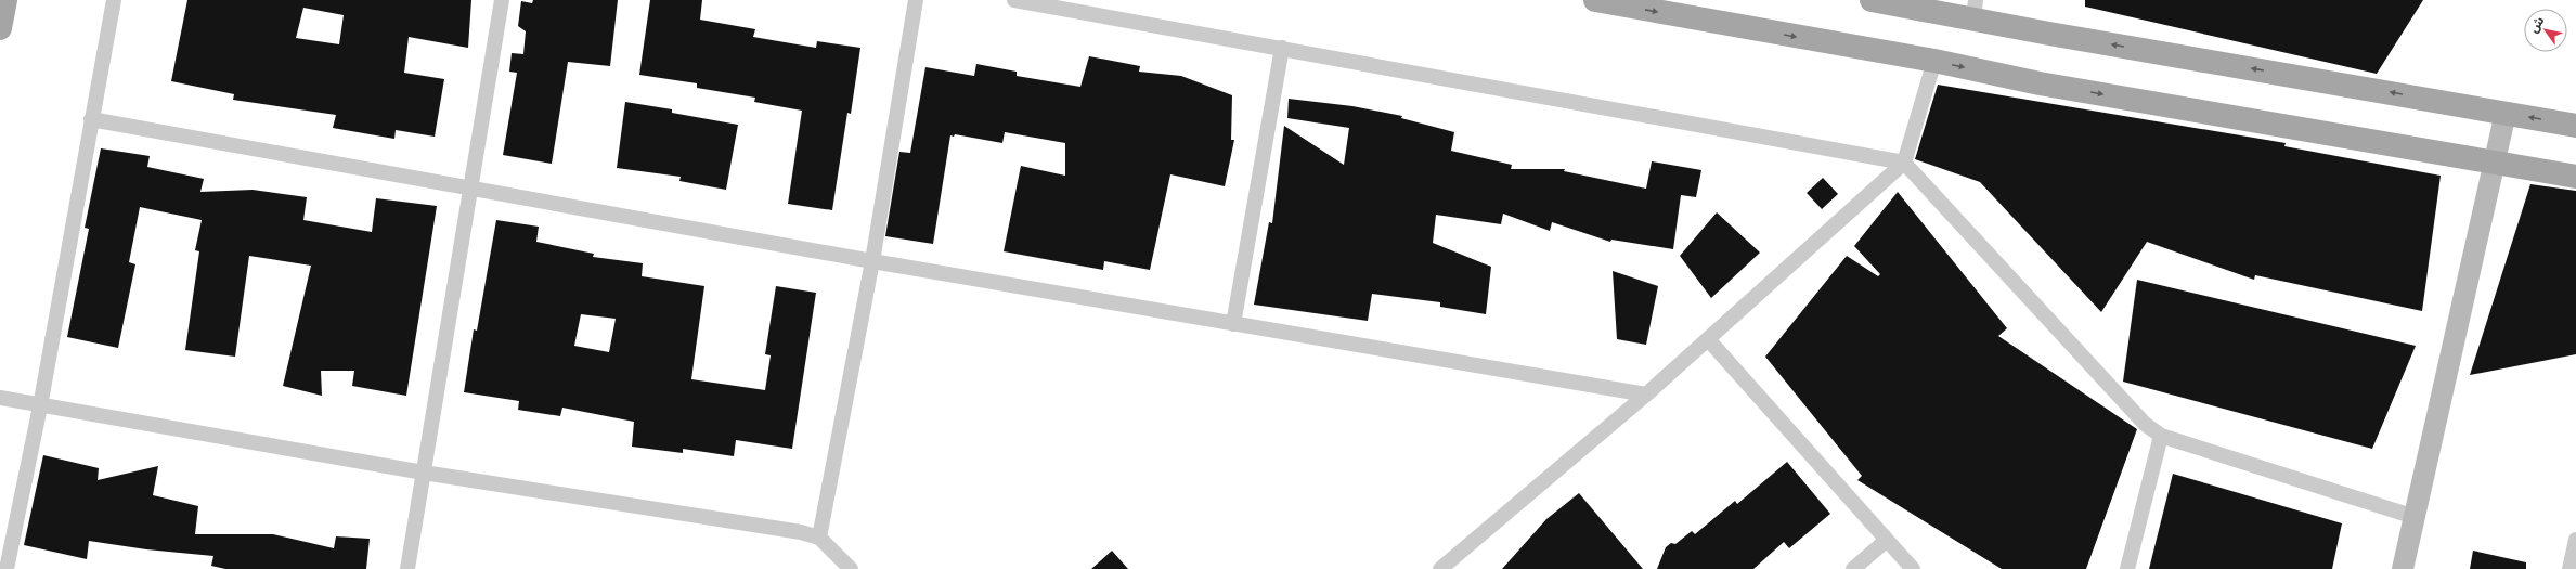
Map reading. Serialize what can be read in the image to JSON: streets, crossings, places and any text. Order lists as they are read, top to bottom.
{
  "north": "top left"
}
